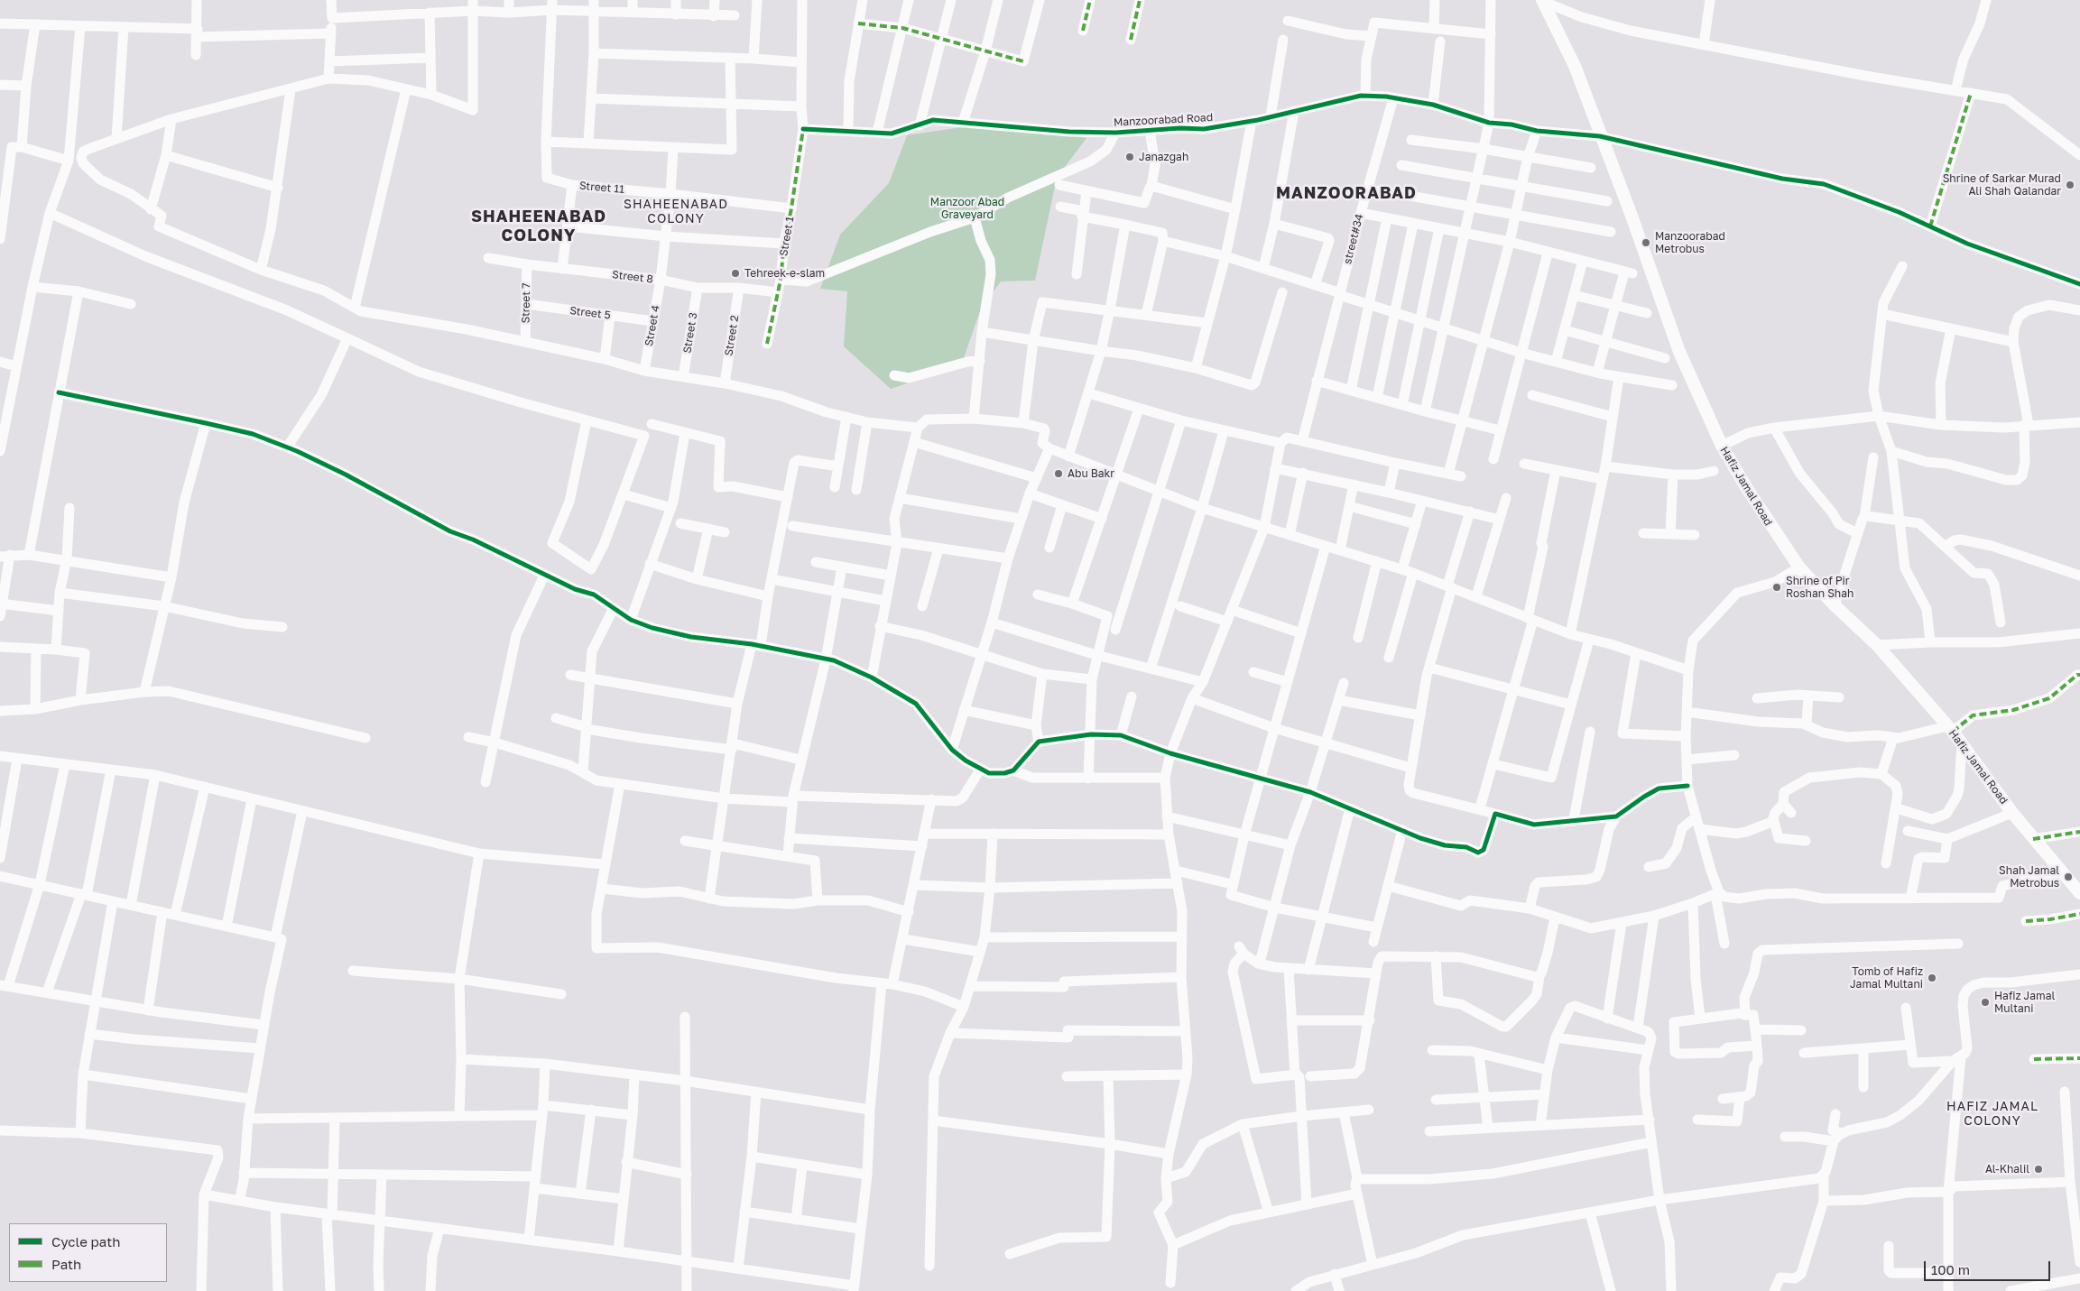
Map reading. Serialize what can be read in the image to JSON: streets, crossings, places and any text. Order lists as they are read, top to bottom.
{
  "streets": {
    "main road": ["Hafiz Jamal Road"],
    "street": [
      "Manzoorabad Road",
      "Street 11",
      "Street 1",
      "street#34",
      "Street 8",
      "Street 7",
      "Street 5",
      "Street 4",
      "Street 3",
      "Street 2"
    ]
  },
  "crossings": [
    ["Manzoorabad Road", "Street 1"],
    ["Manzoorabad Road", "street#34"],
    ["Manzoorabad Road", "Hafiz Jamal Road"],
    ["Street 11", "Street 1"],
    ["Street 11", "Street 4"],
    ["Street 1", "Street 8"],
    ["Street 8", "Street 7"],
    ["Street 8", "Street 4"],
    ["Street 8", "Street 3"],
    ["Street 8", "Street 2"],
    ["Street 7", "Street 5"],
    ["Street 5", "Street 4"]
  ],
  "districts": [
    "MANZOORABAD",
    "SHAHEENABAD COLONY",
    "SHAHEENABAD COLONY",
    "HAFIZ JAMAL COLONY"
  ],
  "parks": ["Manzoor Abad Graveyard"],
  "places": [
    "Janazgah",
    "Shrine of Sarkar Murad Ali Shah Qalandar",
    "Manzoorabad Metrobus",
    "Tehreek-e-slam",
    "Abu Bakr",
    "Shrine of Pir Roshan Shah",
    "Shah Jamal Metrobus",
    "Tomb of Hafiz Jamal Multani",
    "Hafiz Jamal Multani",
    "Al-Khalil"
  ],
  "legend": ["Cycle path", "Path"],
  "scale_bar": "100 m"
}
